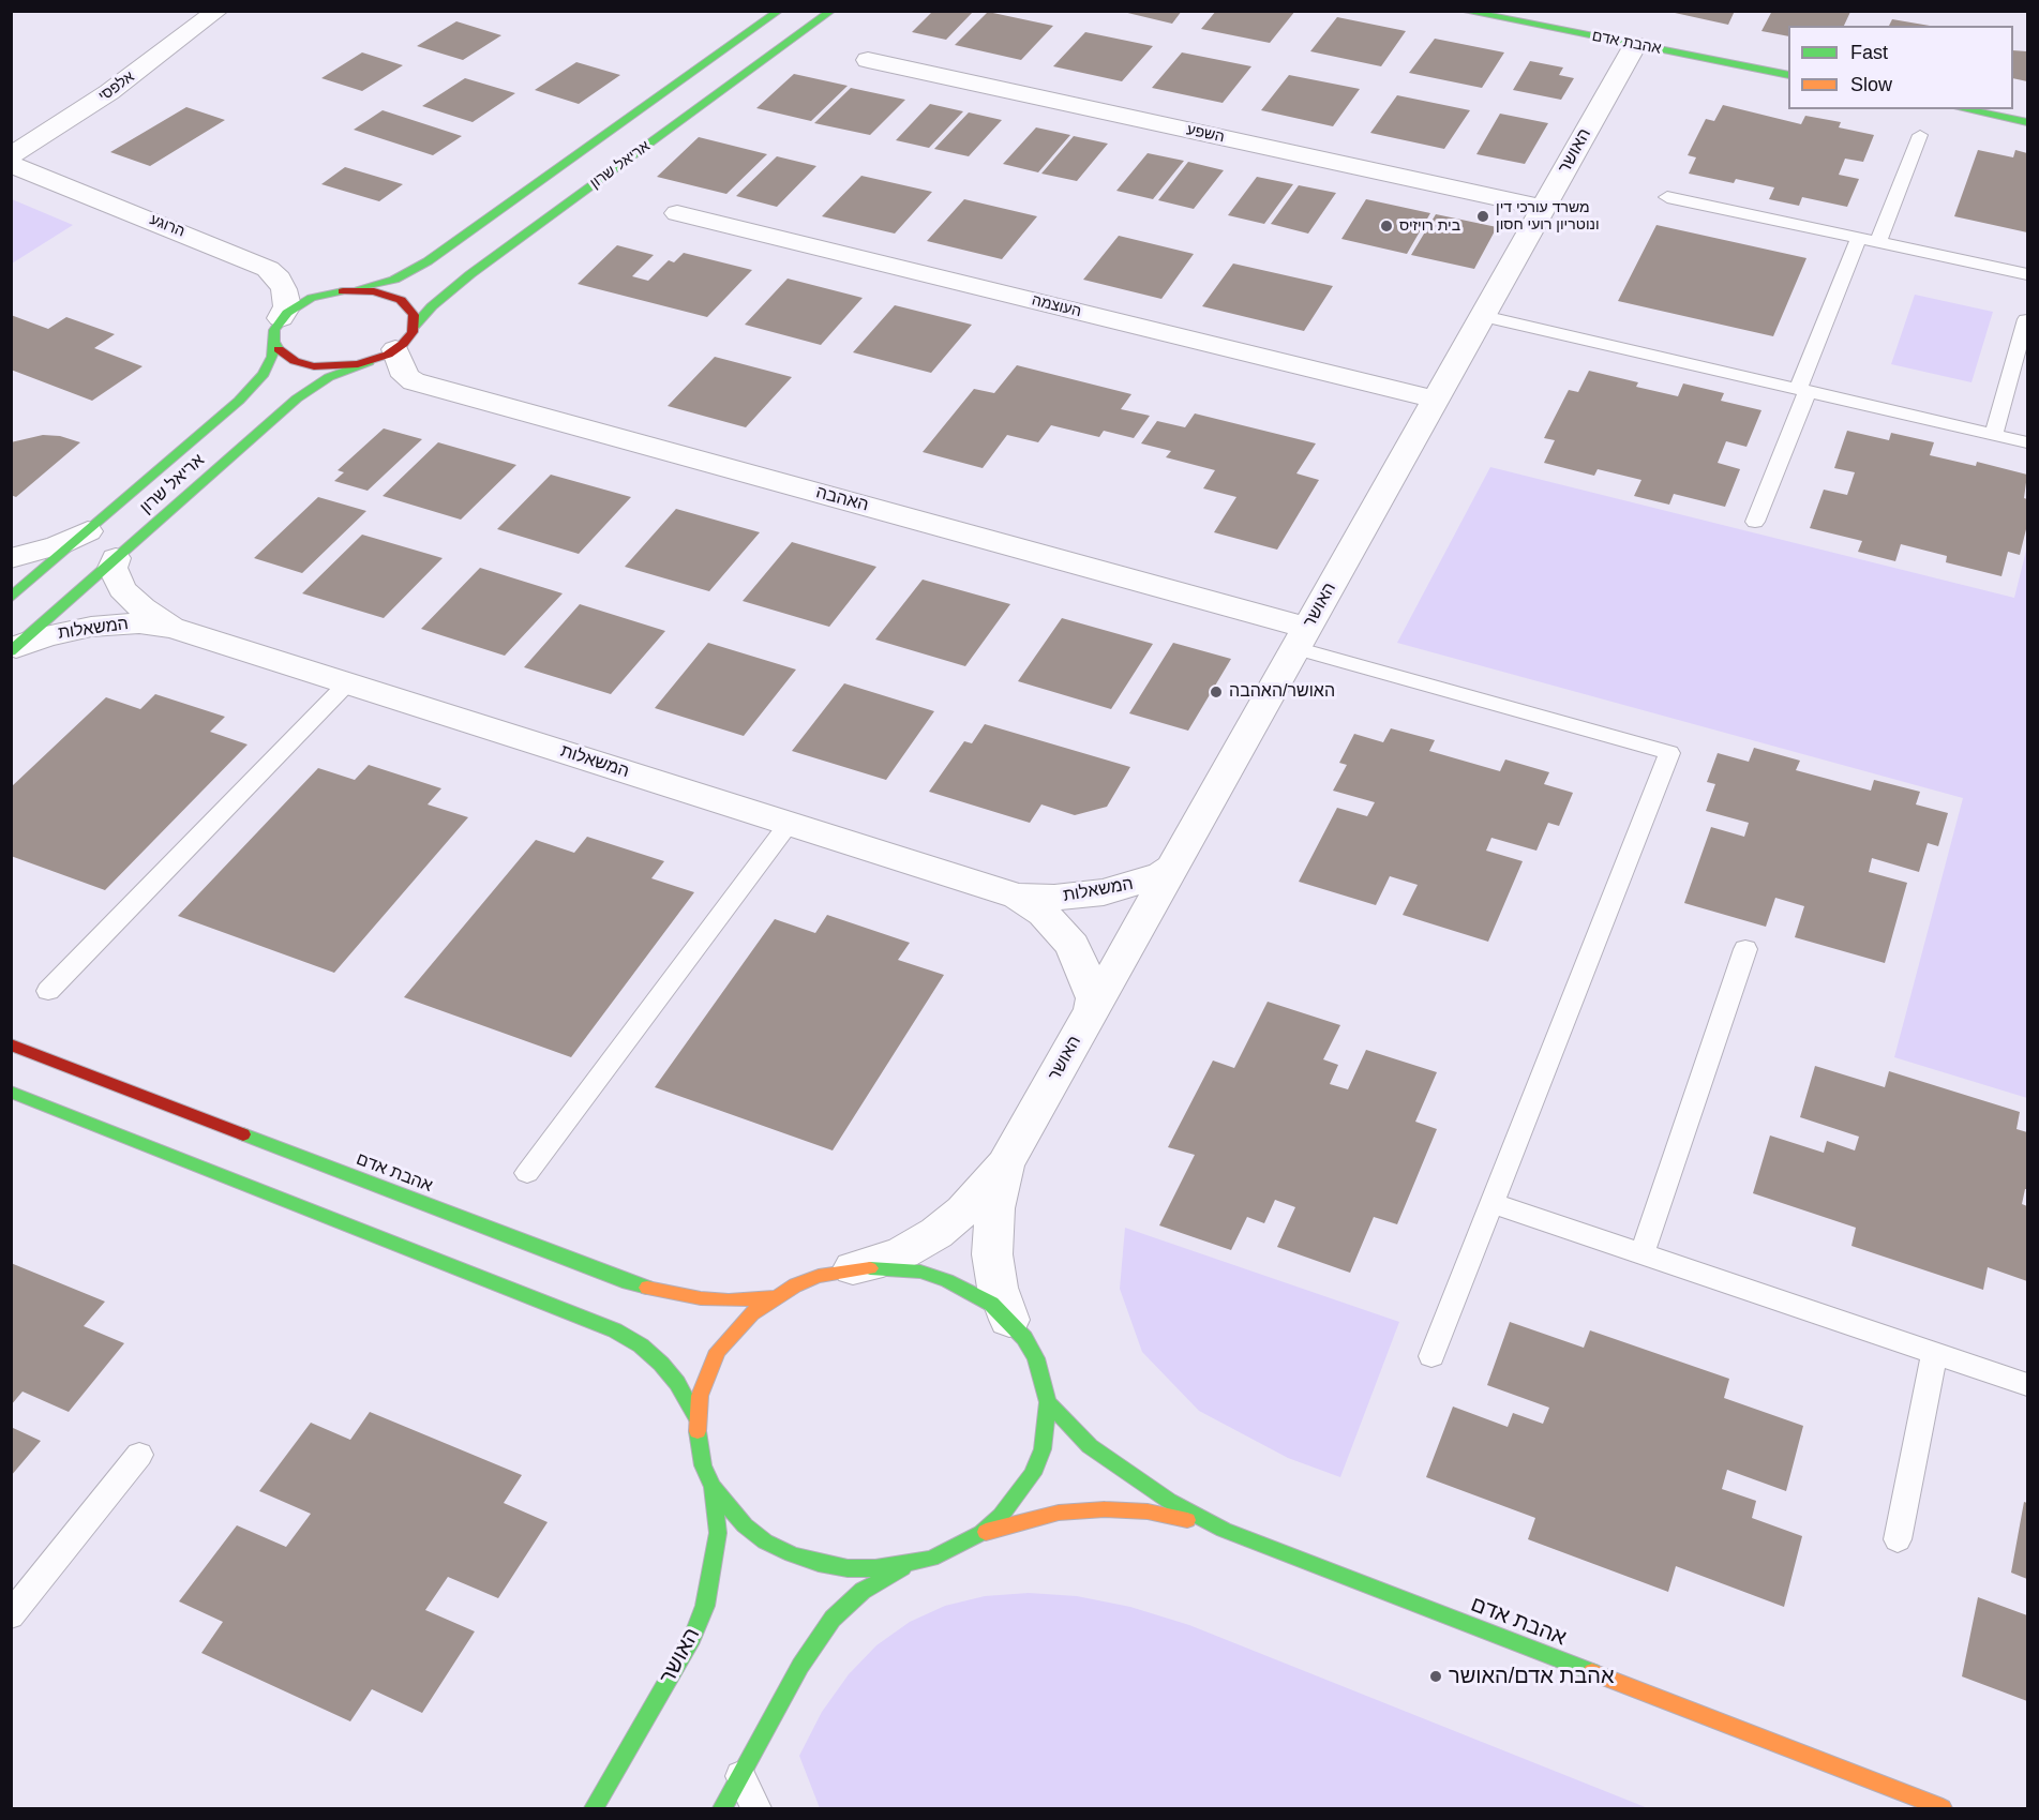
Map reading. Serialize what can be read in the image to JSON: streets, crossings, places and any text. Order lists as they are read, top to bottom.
{
  "streets": {
    "street": [
      "אהבת אדם",
      "אלפסי",
      "השפע",
      "האושר",
      "אריאל שרון",
      "הרוגע",
      "העוצמה",
      "האהבה",
      "המשאלות"
    ]
  },
  "crossings": [
    ["אהבת אדם", "האושר"],
    ["השפע", "האושר"],
    ["האושר", "העוצמה"],
    ["האושר", "האהבה"],
    ["האושר", "המשאלות"],
    ["אריאל שרון", "הרוגע"],
    ["אריאל שרון", "האהבה"],
    ["אריאל שרון", "המשאלות"]
  ],
  "places": [
    "משרד עורכי דין ונוטריון רועי חסון",
    "בית רויזיס",
    "האושר/האהבה",
    "אהבת אדם/האושר"
  ],
  "legend": ["Fast", "Slow"]
}
